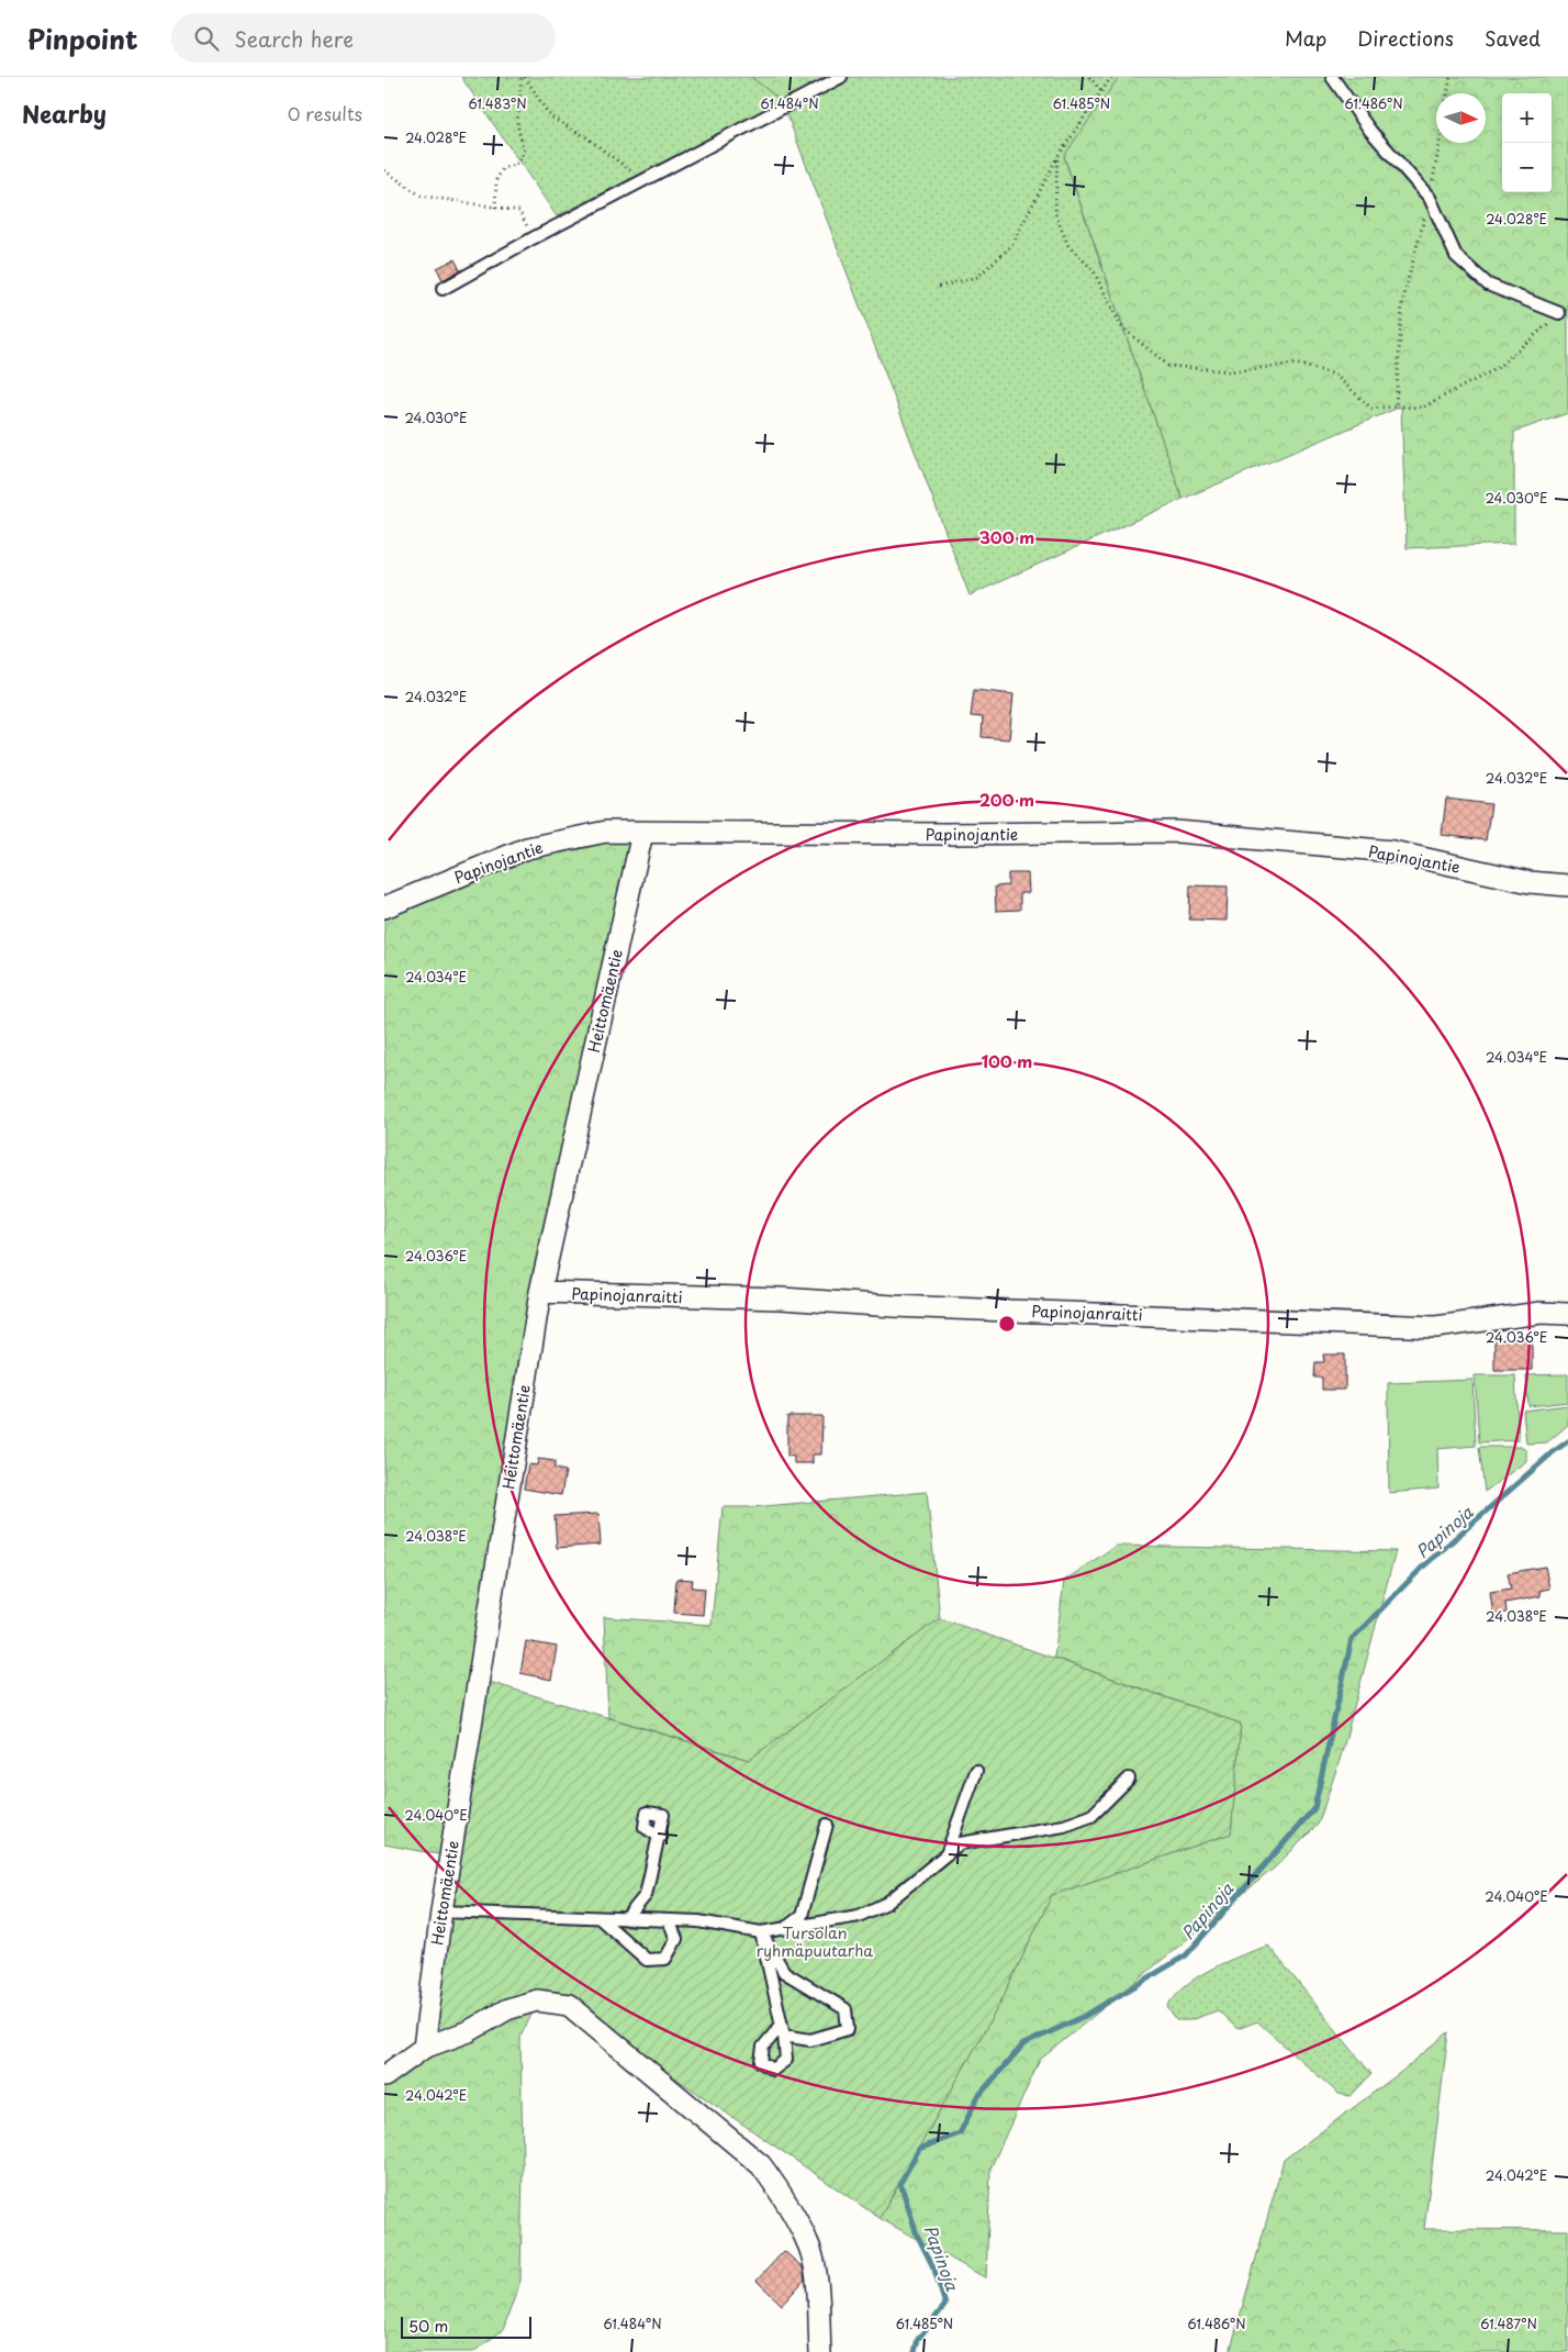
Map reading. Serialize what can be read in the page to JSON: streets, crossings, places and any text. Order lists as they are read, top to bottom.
{
  "streets": {
    "street": ["Papinojantie", "Heittomäentie", "Papinojanraitti"]
  },
  "crossings": [
    ["Papinojantie", "Heittomäentie"],
    ["Heittomäentie", "Papinojanraitti"]
  ],
  "water": ["Papinoja"],
  "parks": ["Tursolan ryhmäpuutarha"],
  "scale_bar": "50 m",
  "north": "right",
  "page": {
    "header": "Pinpoint",
    "search": "Search here",
    "nav": ["Map", "Directions", "Saved"],
    "heading": ["Nearby", "0 results"],
    "map_buttons": ["+", "−"],
    "scale": "50 m"
  },
  "coordinates": [
    "61.483°N",
    "61.484°N",
    "61.485°N",
    "61.486°N",
    "24.028°E",
    "24.030°E",
    "24.032°E",
    "24.034°E",
    "24.036°E",
    "24.038°E",
    "24.040°E",
    "24.042°E",
    "61.487°N"
  ],
  "rings": ["300 m", "200 m", "100 m"]
}
